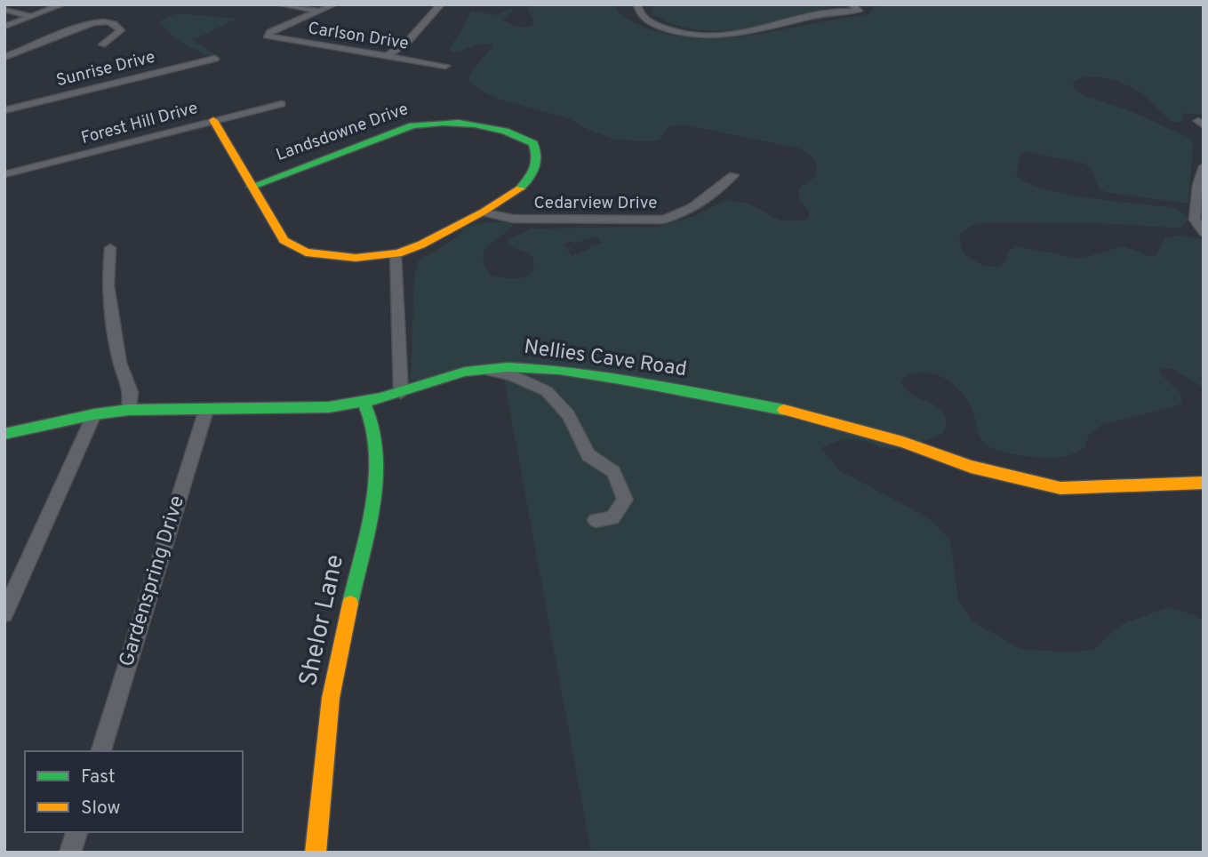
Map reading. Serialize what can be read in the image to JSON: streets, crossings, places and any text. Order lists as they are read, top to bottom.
{
  "streets": {
    "street": [
      "Carlson Drive",
      "Sunrise Drive",
      "Forest Hill Drive",
      "Landsdowne Drive",
      "Cedarview Drive",
      "Nellies Cave Road",
      "Gardenspring Drive",
      "Shelor Lane"
    ]
  },
  "crossings": [
    ["Landsdowne Drive", "Cedarview Drive"],
    ["Nellies Cave Road", "Gardenspring Drive"],
    ["Nellies Cave Road", "Shelor Lane"]
  ],
  "legend": ["Fast", "Slow"]
}
